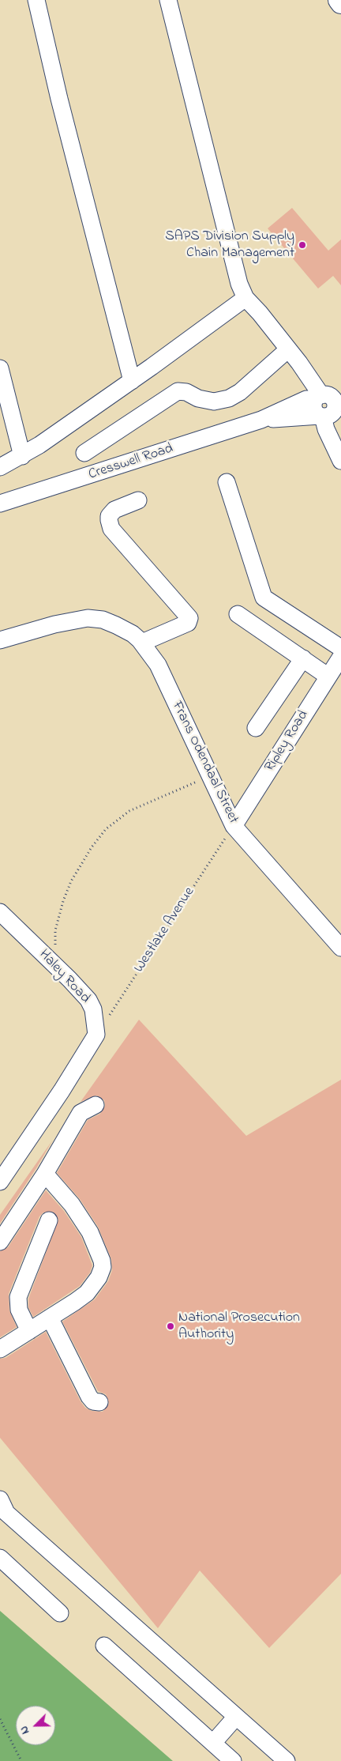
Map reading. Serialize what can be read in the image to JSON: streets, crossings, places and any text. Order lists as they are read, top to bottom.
{
  "streets": {
    "street": [
      "Cresswell Road",
      "Ripley Road",
      "Frans Odendaal Street",
      "Haley Road"
    ],
    "path": ["Westlake Avenue"]
  },
  "crossings": [
    ["Ripley Road", "Frans Odendaal Street"],
    ["Ripley Road", "Westlake Avenue"],
    ["Frans Odendaal Street", "Westlake Avenue"],
    ["Westlake Avenue", "Haley Road"]
  ],
  "places": ["SAPS Division Supply Chain Management", "National Prosecution Authority"],
  "north": "bottom left"
}
